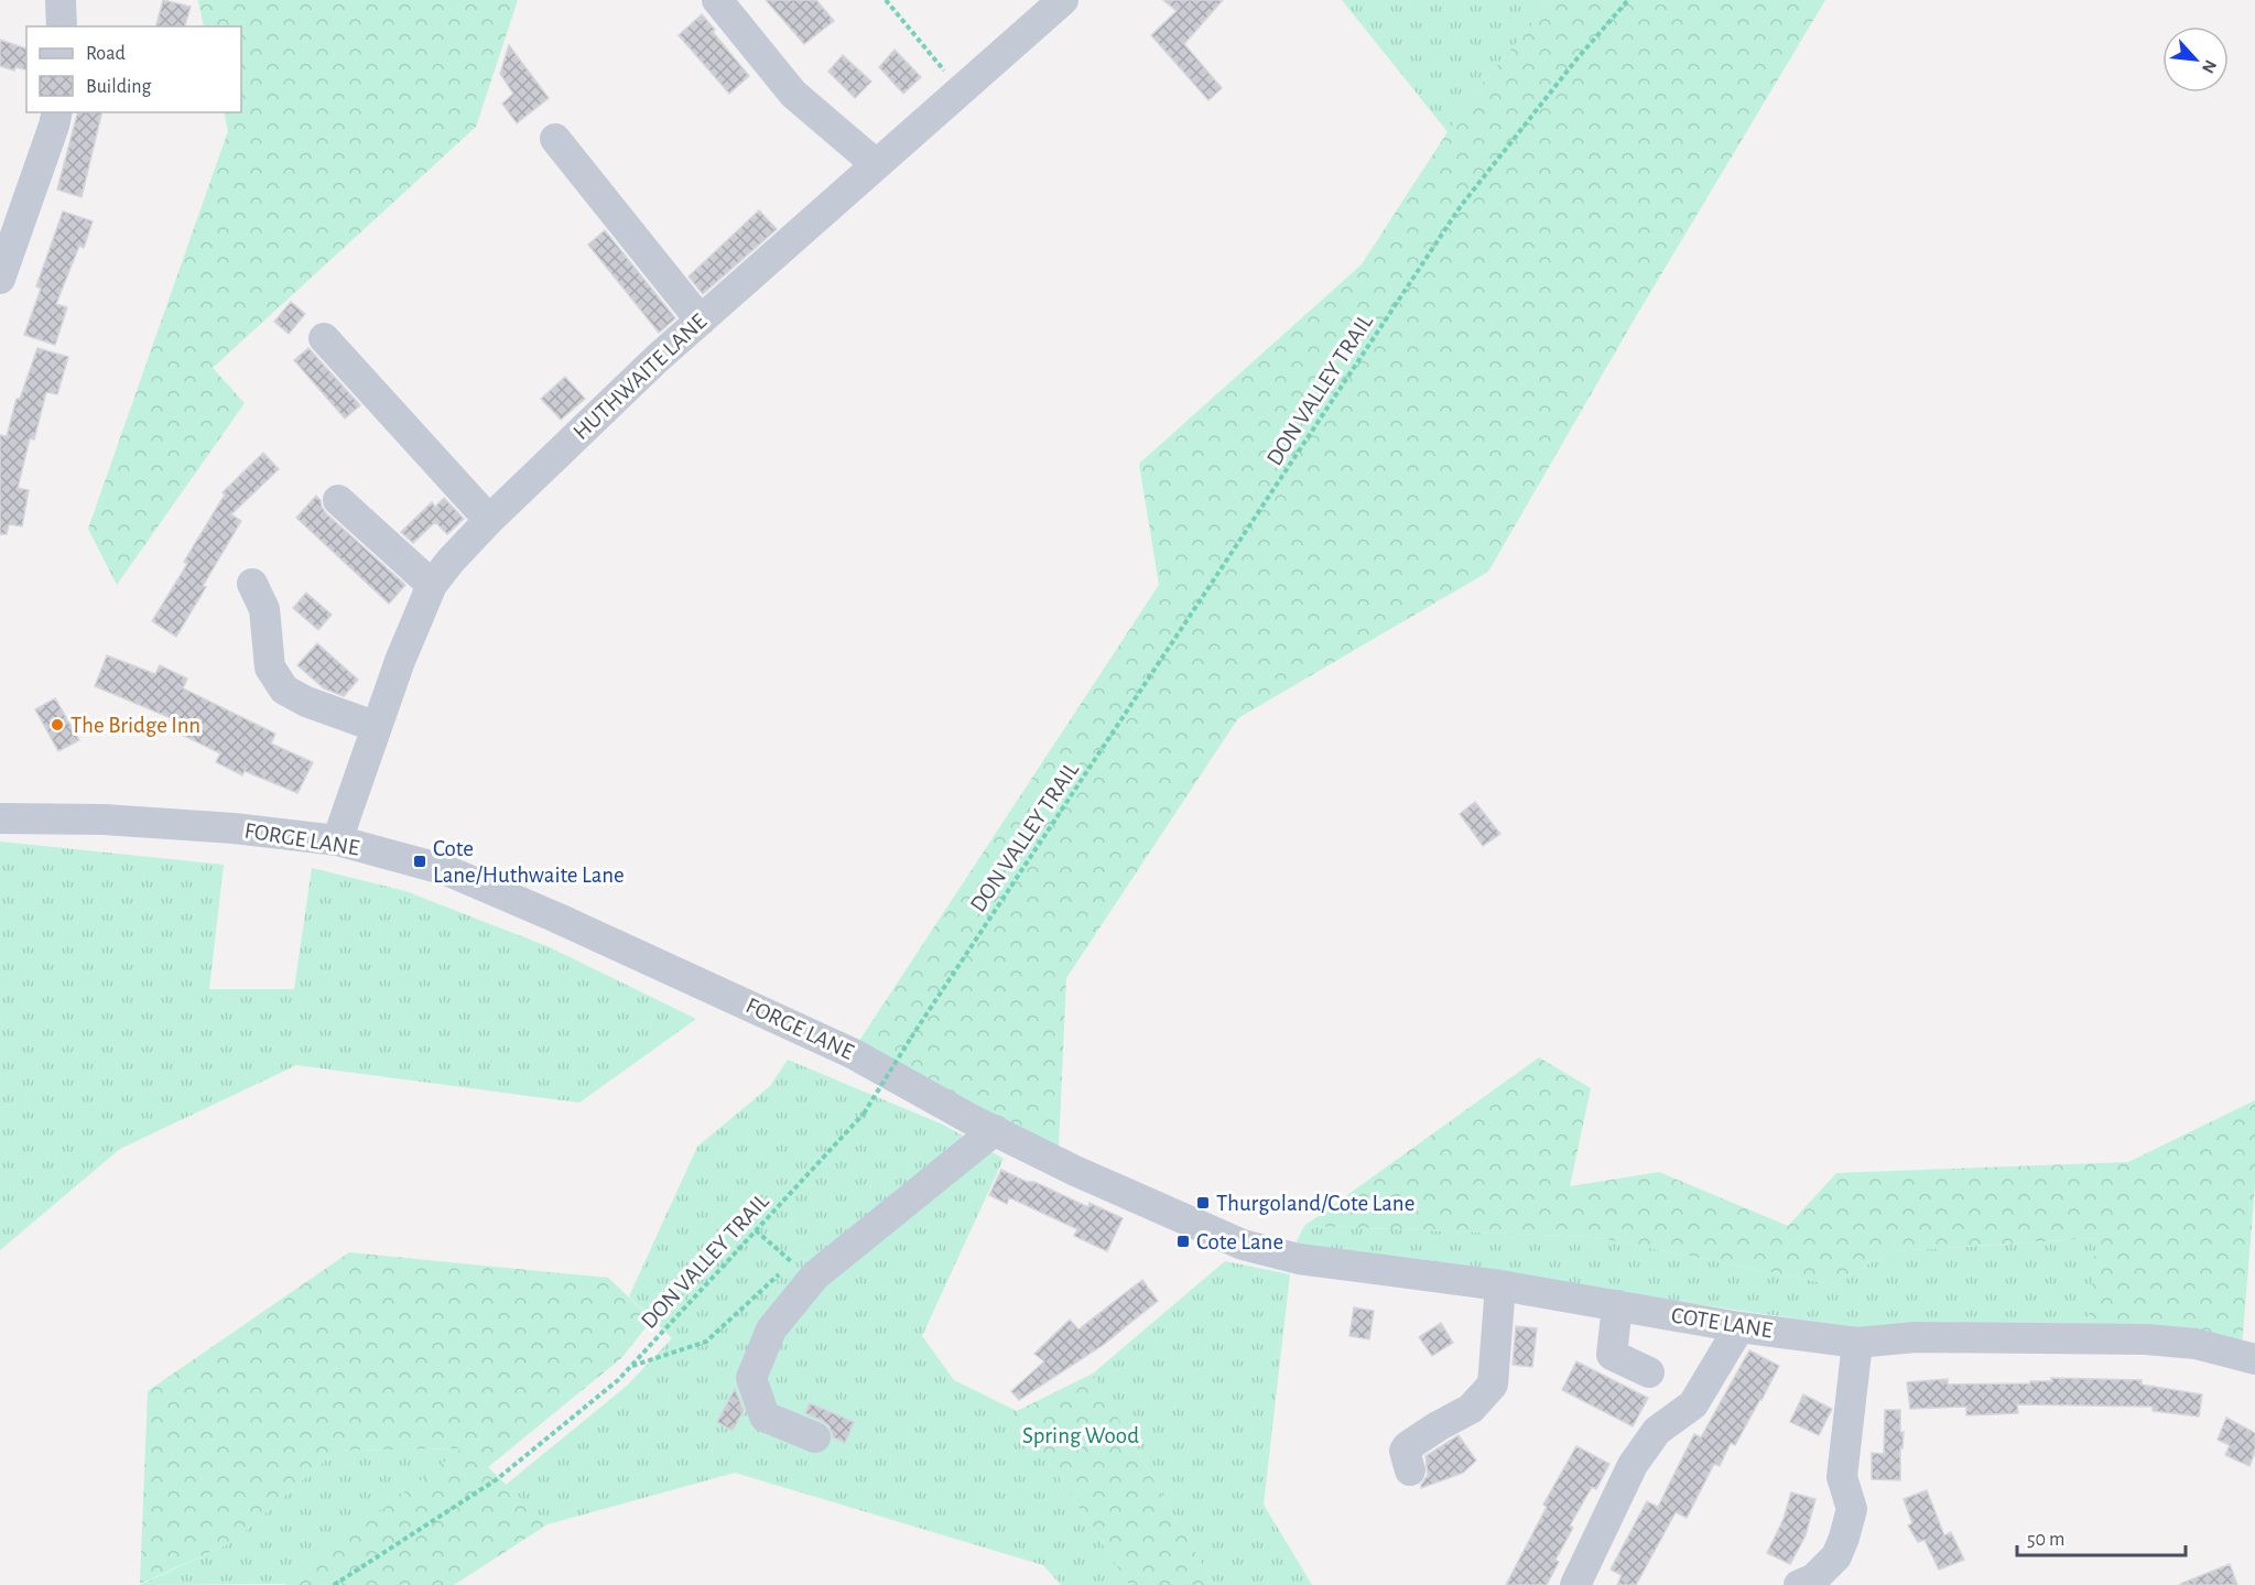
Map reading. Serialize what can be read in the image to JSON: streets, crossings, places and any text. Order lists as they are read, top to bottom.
{
  "streets": {
    "street": ["HUTHWAITE LANE", "FORGE LANE", "COTE LANE"],
    "path": ["DON VALLEY TRAIL"]
  },
  "crossings": [
    ["HUTHWAITE LANE", "FORGE LANE"],
    ["FORGE LANE", "COTE LANE"]
  ],
  "parks": ["Spring Wood"],
  "places": {
    "other": ["The Bridge Inn"],
    "transit": ["Cote Lane/Huthwaite Lane", "Thurgoland/Cote Lane", "Cote Lane"]
  },
  "legend": ["Road", "Building"],
  "scale_bar": "50 m",
  "north": "bottom right"
}
